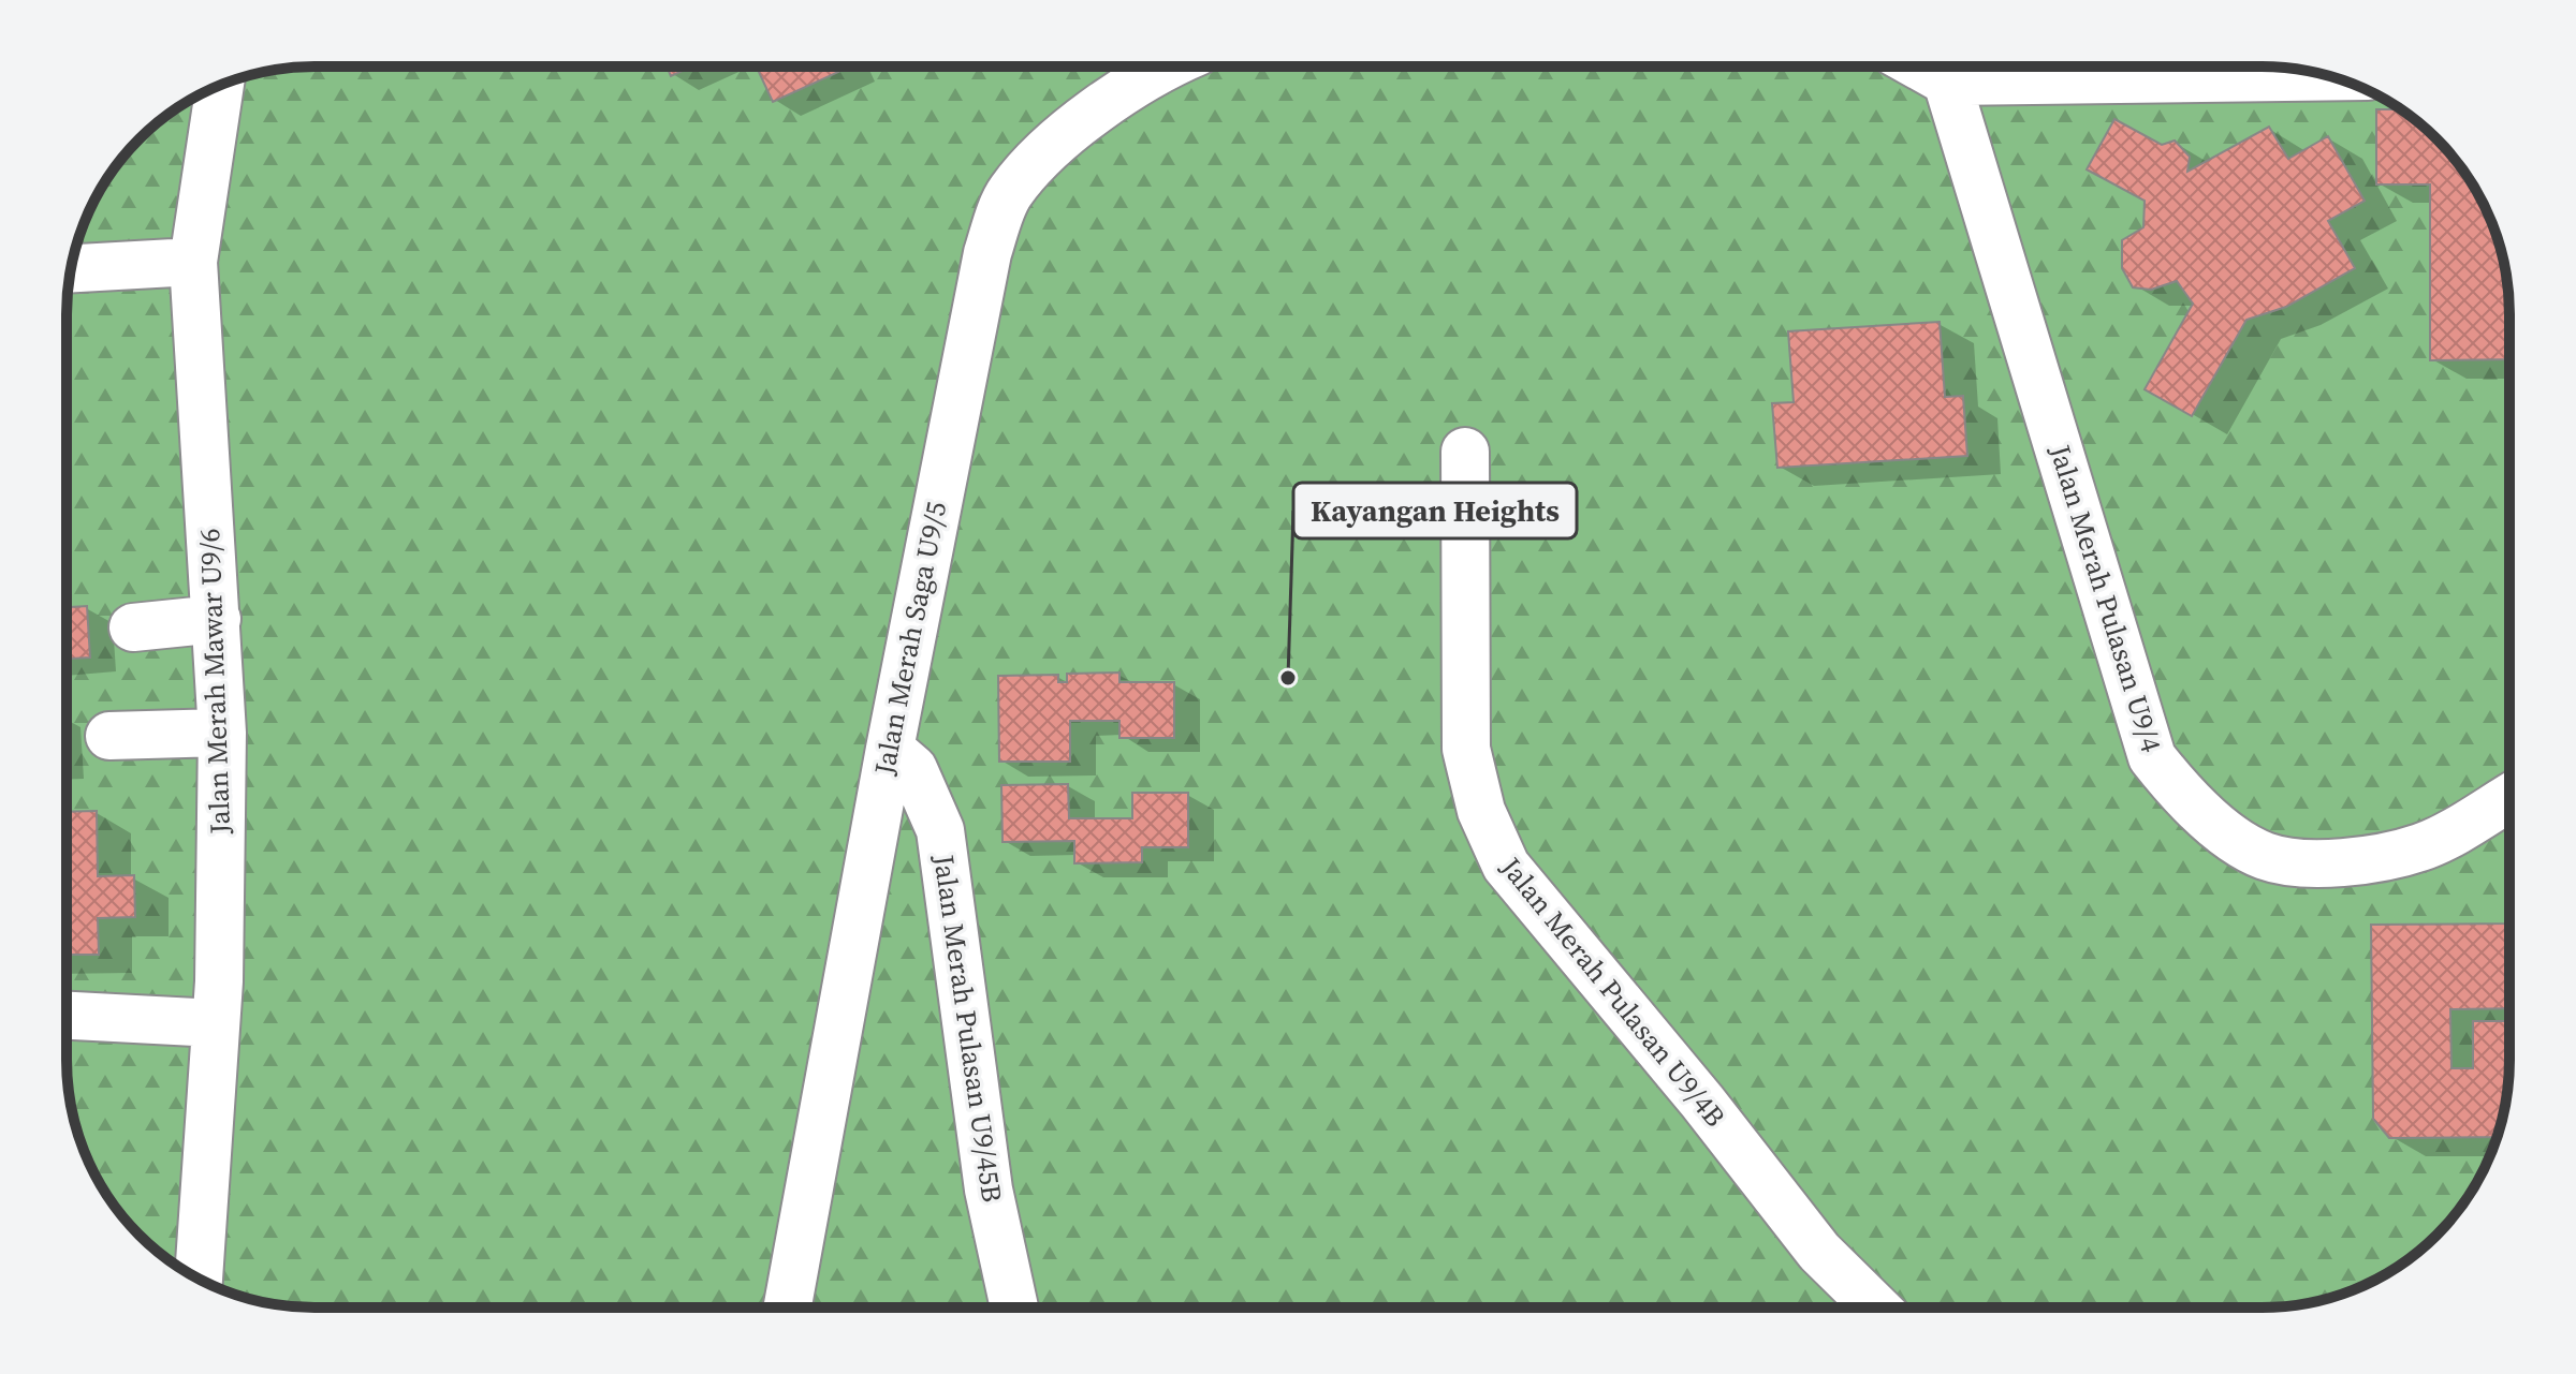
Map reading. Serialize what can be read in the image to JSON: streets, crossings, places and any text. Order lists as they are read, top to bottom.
{
  "streets": {
    "street": [
      "Jalan Merah Pulasan U9/4",
      "Jalan Merah Saga U9/5",
      "Jalan Merah Mawar U9/6",
      "Jalan Merah Pulasan U9/4B",
      "Jalan Merah Pulasan U9/45B"
    ]
  },
  "crossings": [
    ["Jalan Merah Saga U9/5", "Jalan Merah Pulasan U9/45B"]
  ],
  "places": ["Kayangan Heights"]
}
